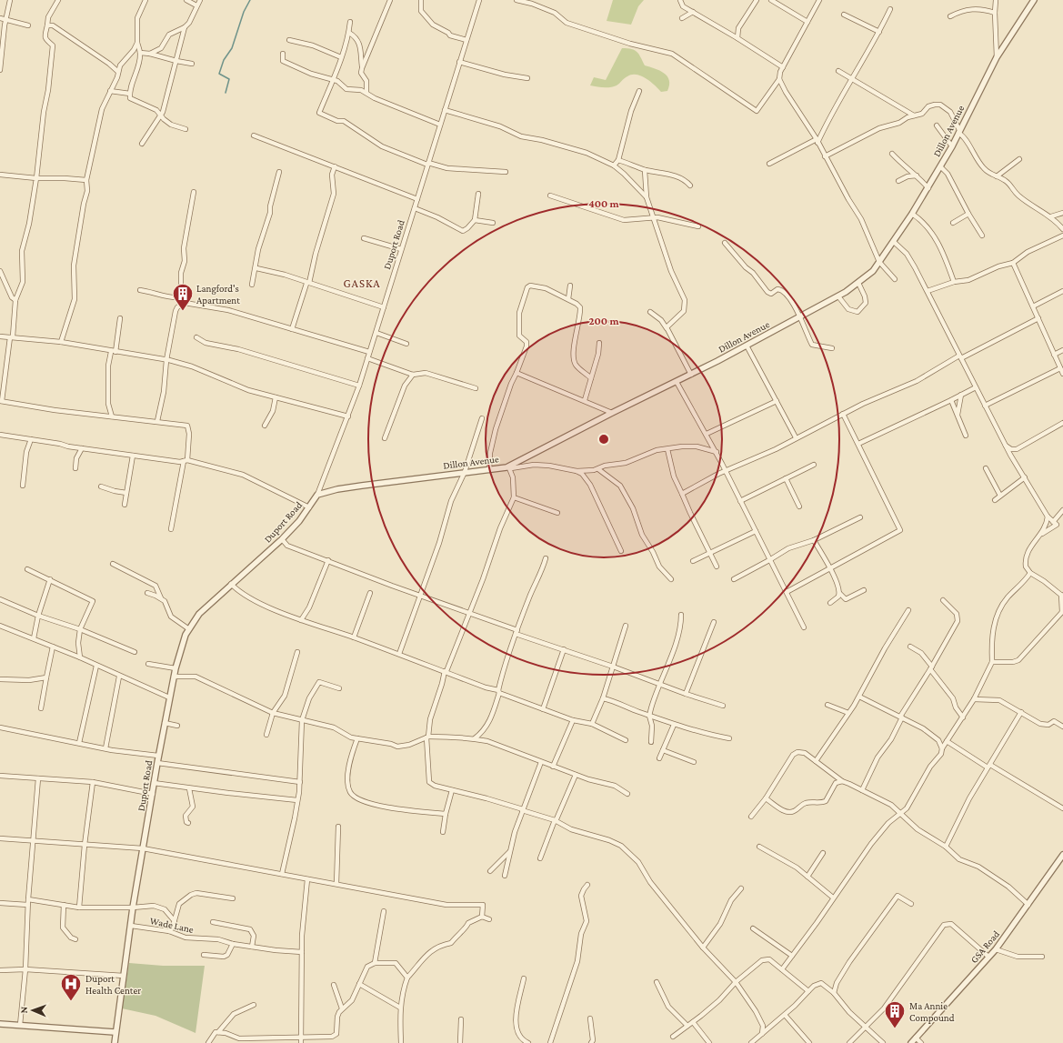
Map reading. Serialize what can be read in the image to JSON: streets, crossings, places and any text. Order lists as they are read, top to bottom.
{
  "streets": {
    "street": [
      "Dillon Avenue",
      "Duport Road",
      "Wade Lane",
      "GSA Road"
    ]
  },
  "crossings": [
    ["Dillon Avenue", "Duport Road"],
    ["Duport Road", "Wade Lane"]
  ],
  "districts": ["GASKA"],
  "places": {
    "building": ["Langford's Apartment", "Ma Annie Compound"],
    "hospital": ["Duport Health Center"]
  },
  "north": "left",
  "rings": ["400 m", "200 m"]
}
